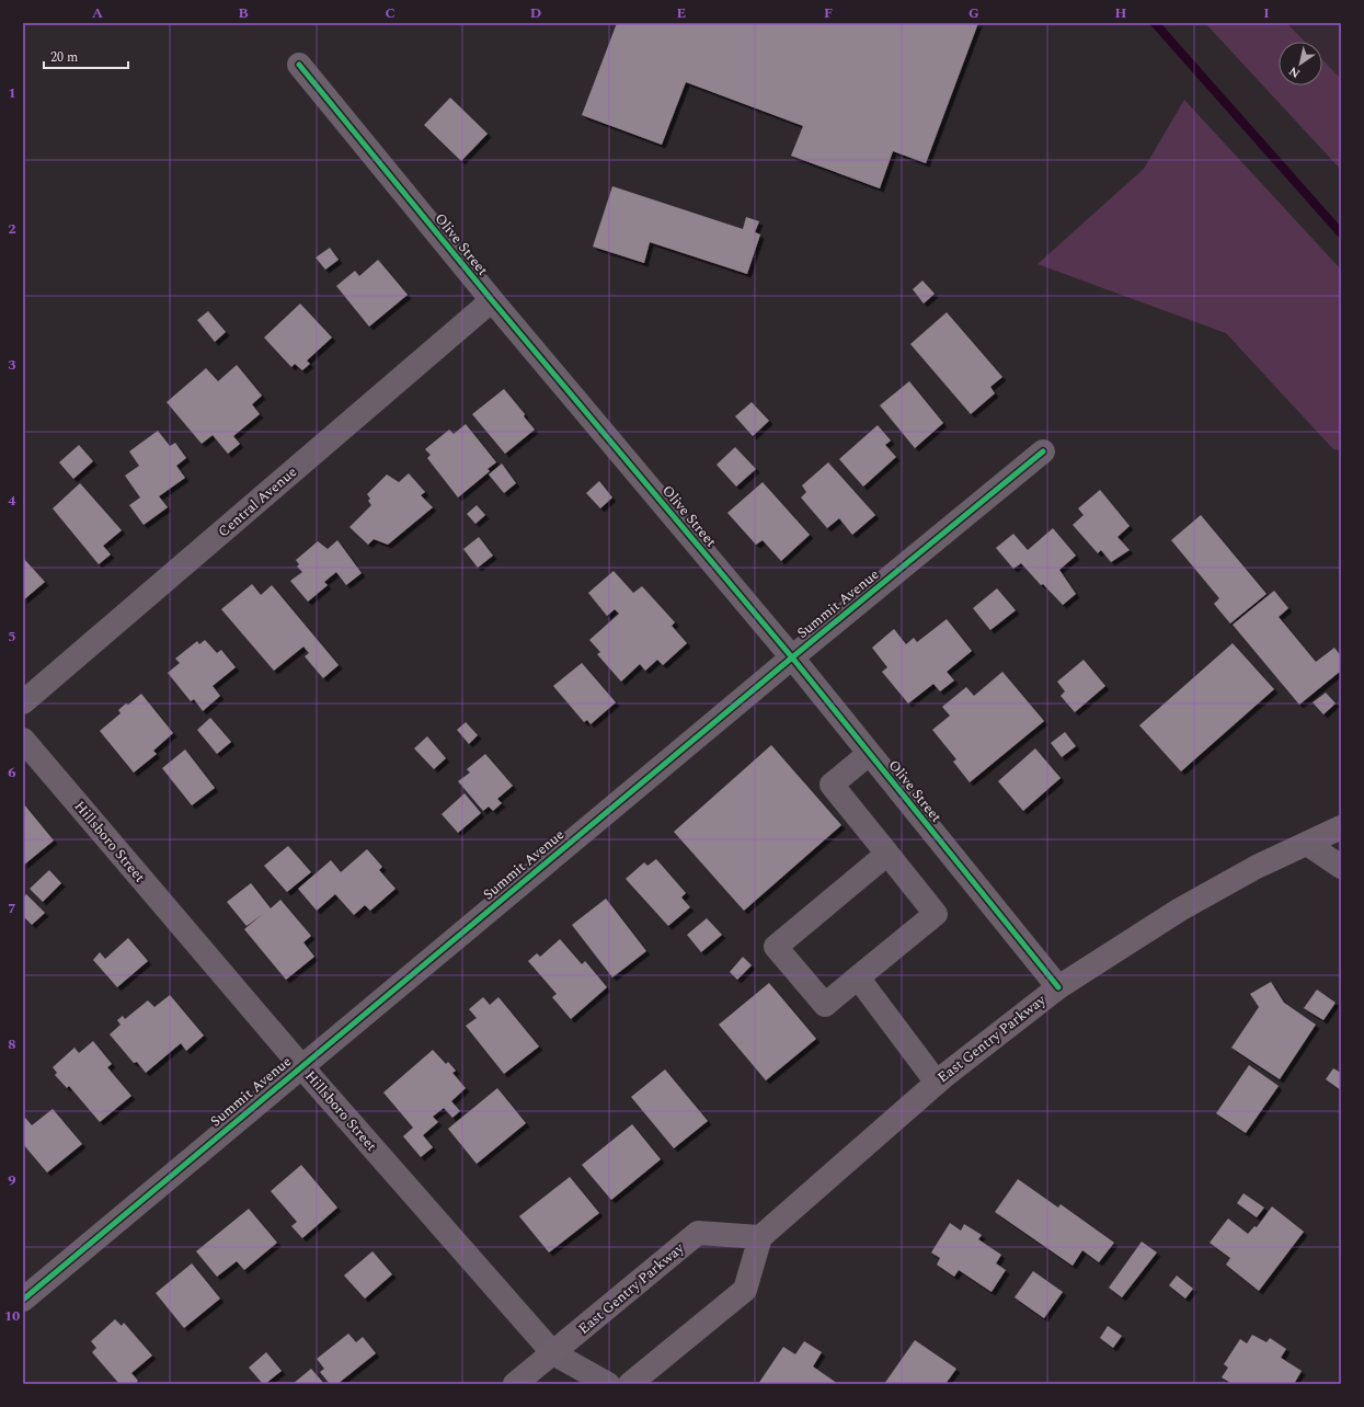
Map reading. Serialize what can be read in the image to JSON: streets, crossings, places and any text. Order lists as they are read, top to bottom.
{
  "streets": {
    "main road": ["East Gentry Parkway"],
    "street": [
      "Olive Street",
      "Central Avenue",
      "Summit Avenue",
      "Hillsboro Street"
    ]
  },
  "crossings": [
    ["Olive Street", "Central Avenue"],
    ["Olive Street", "Summit Avenue"],
    ["Olive Street", "East Gentry Parkway"],
    ["Summit Avenue", "Hillsboro Street"],
    ["Hillsboro Street", "East Gentry Parkway"]
  ],
  "scale_bar": "20 m",
  "north": "bottom left",
  "grid": {
    "columns": [
      "A",
      "B",
      "C",
      "D",
      "E",
      "F",
      "G",
      "H",
      "I"
    ],
    "rows": [
      "1",
      "2",
      "3",
      "4",
      "5",
      "6",
      "7",
      "8",
      "9",
      "10"
    ]
  }
}
